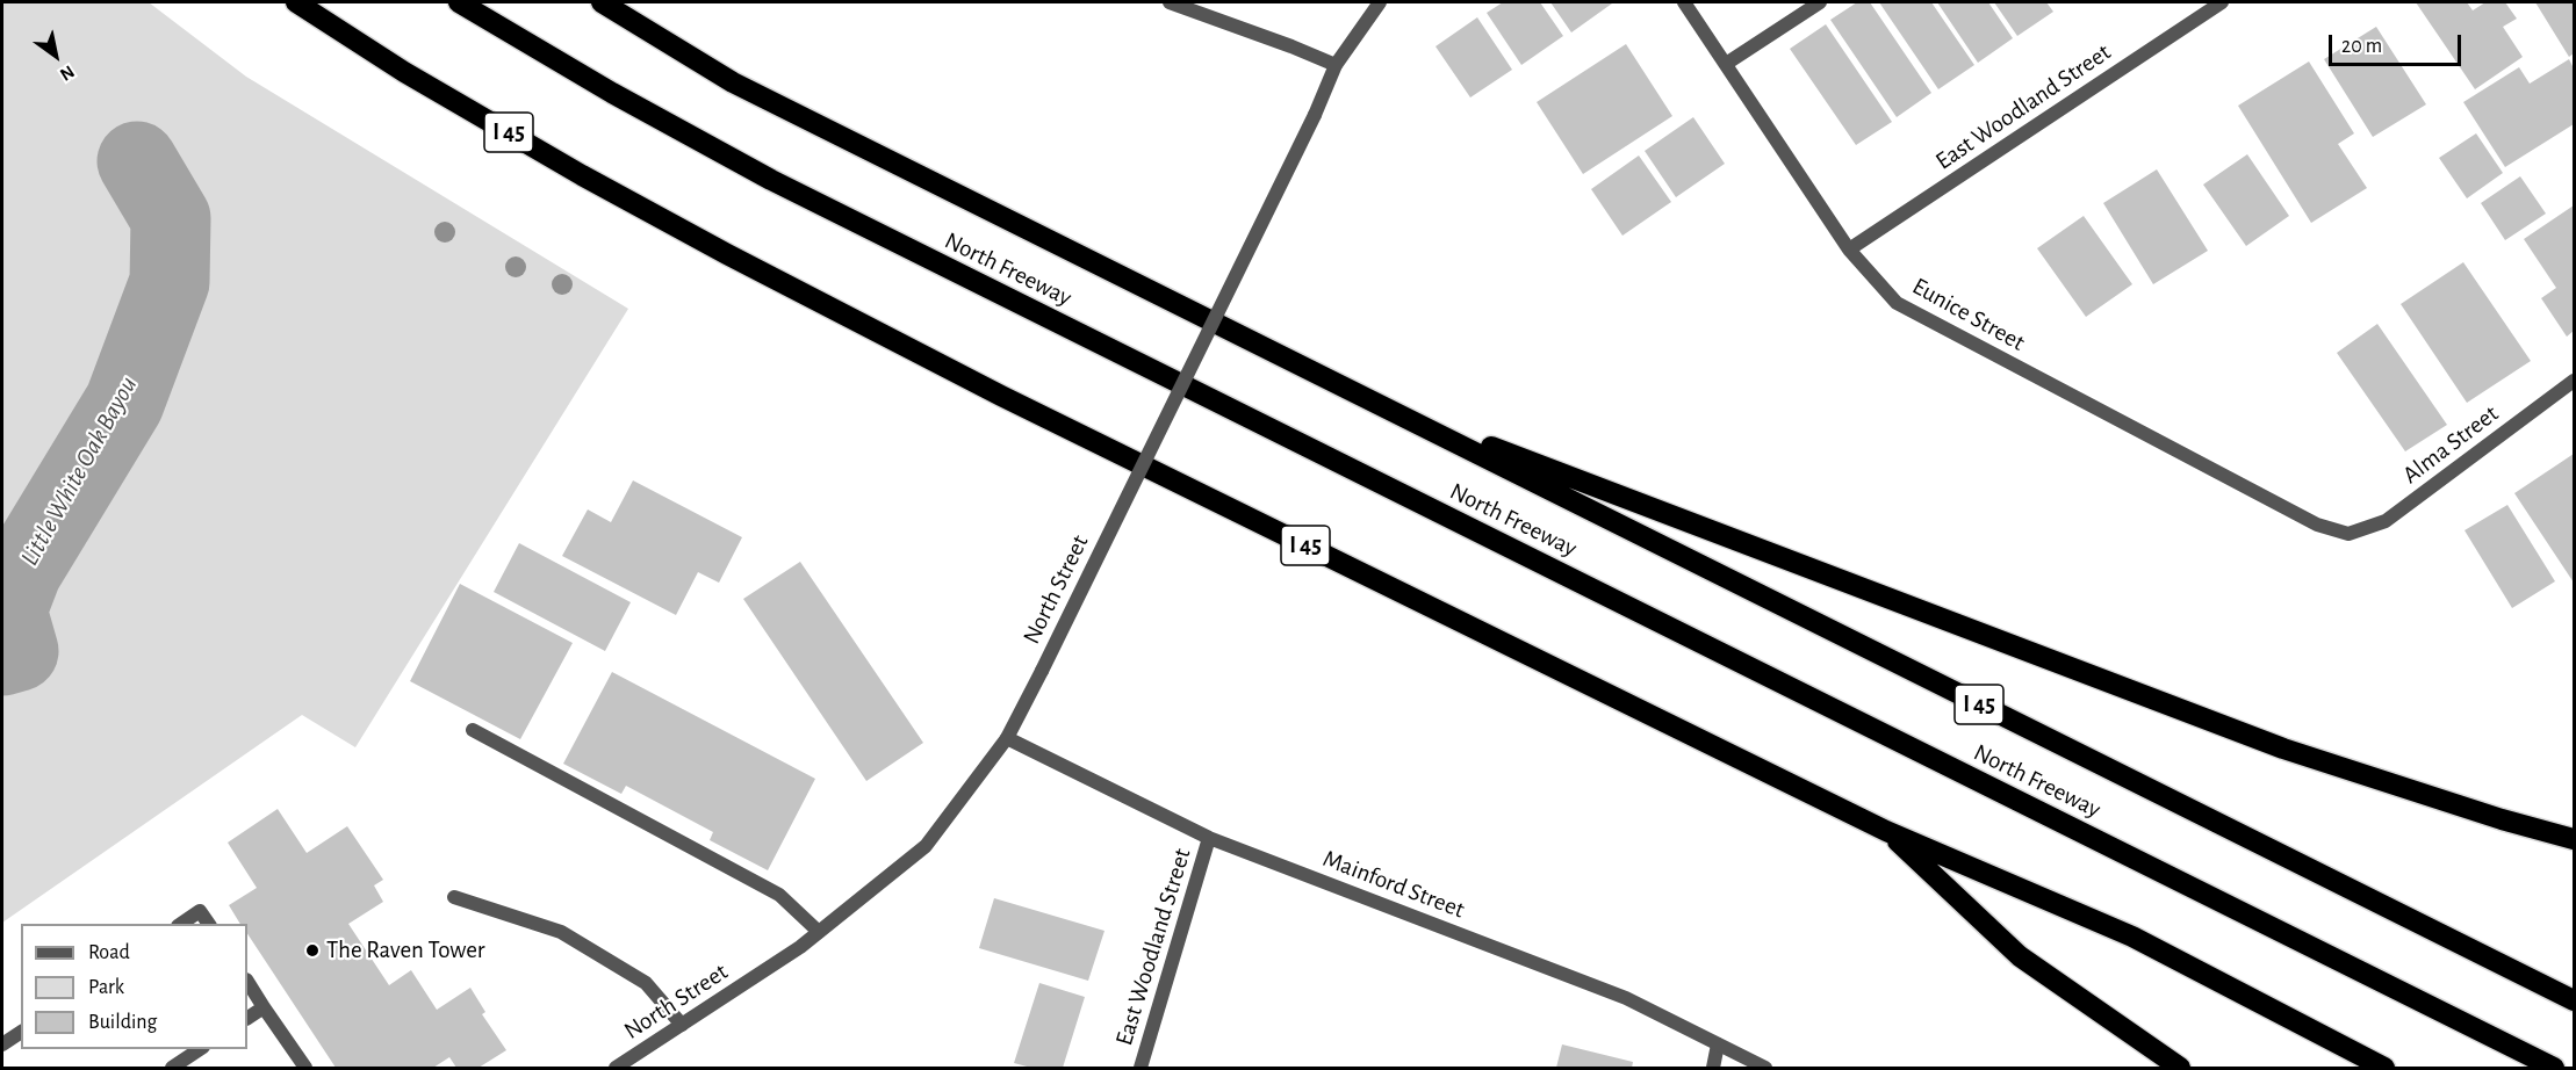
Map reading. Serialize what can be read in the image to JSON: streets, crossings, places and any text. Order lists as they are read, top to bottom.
{
  "streets": {
    "highway": ["I 45", "North Freeway"],
    "street": [
      "East Woodland Street",
      "Eunice Street",
      "Alma Street",
      "North Street",
      "Mainford Street"
    ]
  },
  "crossings": [
    ["East Woodland Street", "Eunice Street"],
    ["East Woodland Street", "Mainford Street"],
    ["Eunice Street", "Alma Street"],
    ["North Street", "Mainford Street"]
  ],
  "water": ["Little White Oak Bayou"],
  "places": ["The Raven Tower"],
  "legend": ["Road", "Park", "Building"],
  "scale_bar": "20 m",
  "north": "bottom right"
}
